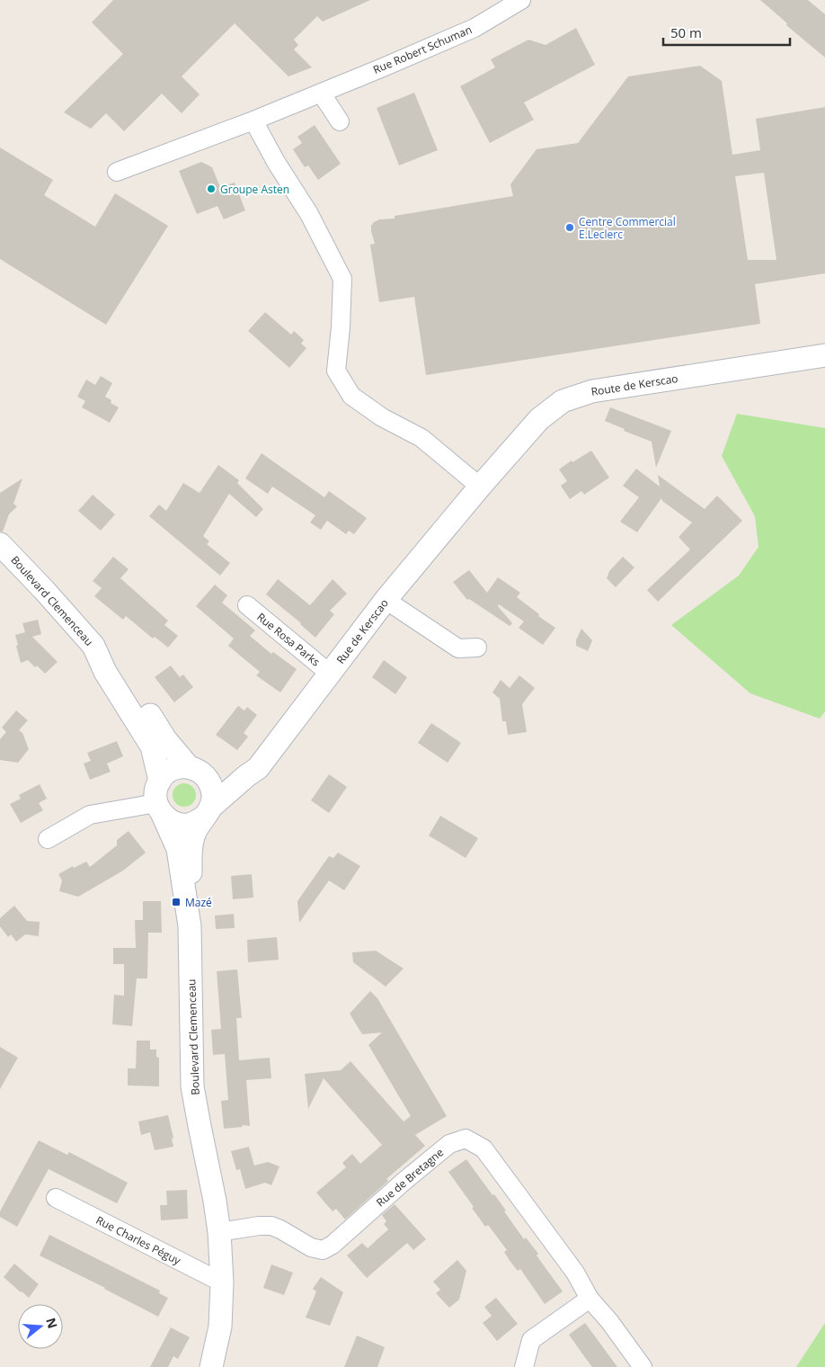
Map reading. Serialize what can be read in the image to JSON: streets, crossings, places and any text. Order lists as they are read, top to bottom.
{
  "streets": {
    "street": [
      "Rue Robert Schuman",
      "Route de Kerscao",
      "Boulevard Clemenceau",
      "Rue de Kerscao",
      "Rue Rosa Parks",
      "Rue de Bretagne",
      "Rue Charles Péguy"
    ]
  },
  "crossings": [
    ["Route de Kerscao", "Rue de Kerscao"],
    ["Boulevard Clemenceau", "Rue de Kerscao"],
    ["Boulevard Clemenceau", "Rue de Bretagne"],
    ["Boulevard Clemenceau", "Rue Charles Péguy"],
    ["Rue de Kerscao", "Rue Rosa Parks"]
  ],
  "places": {
    "other": ["Groupe Asten", "Centre Commercial E.Leclerc"],
    "transit": ["Mazé"]
  },
  "scale_bar": "50 m",
  "north": "right"
}
